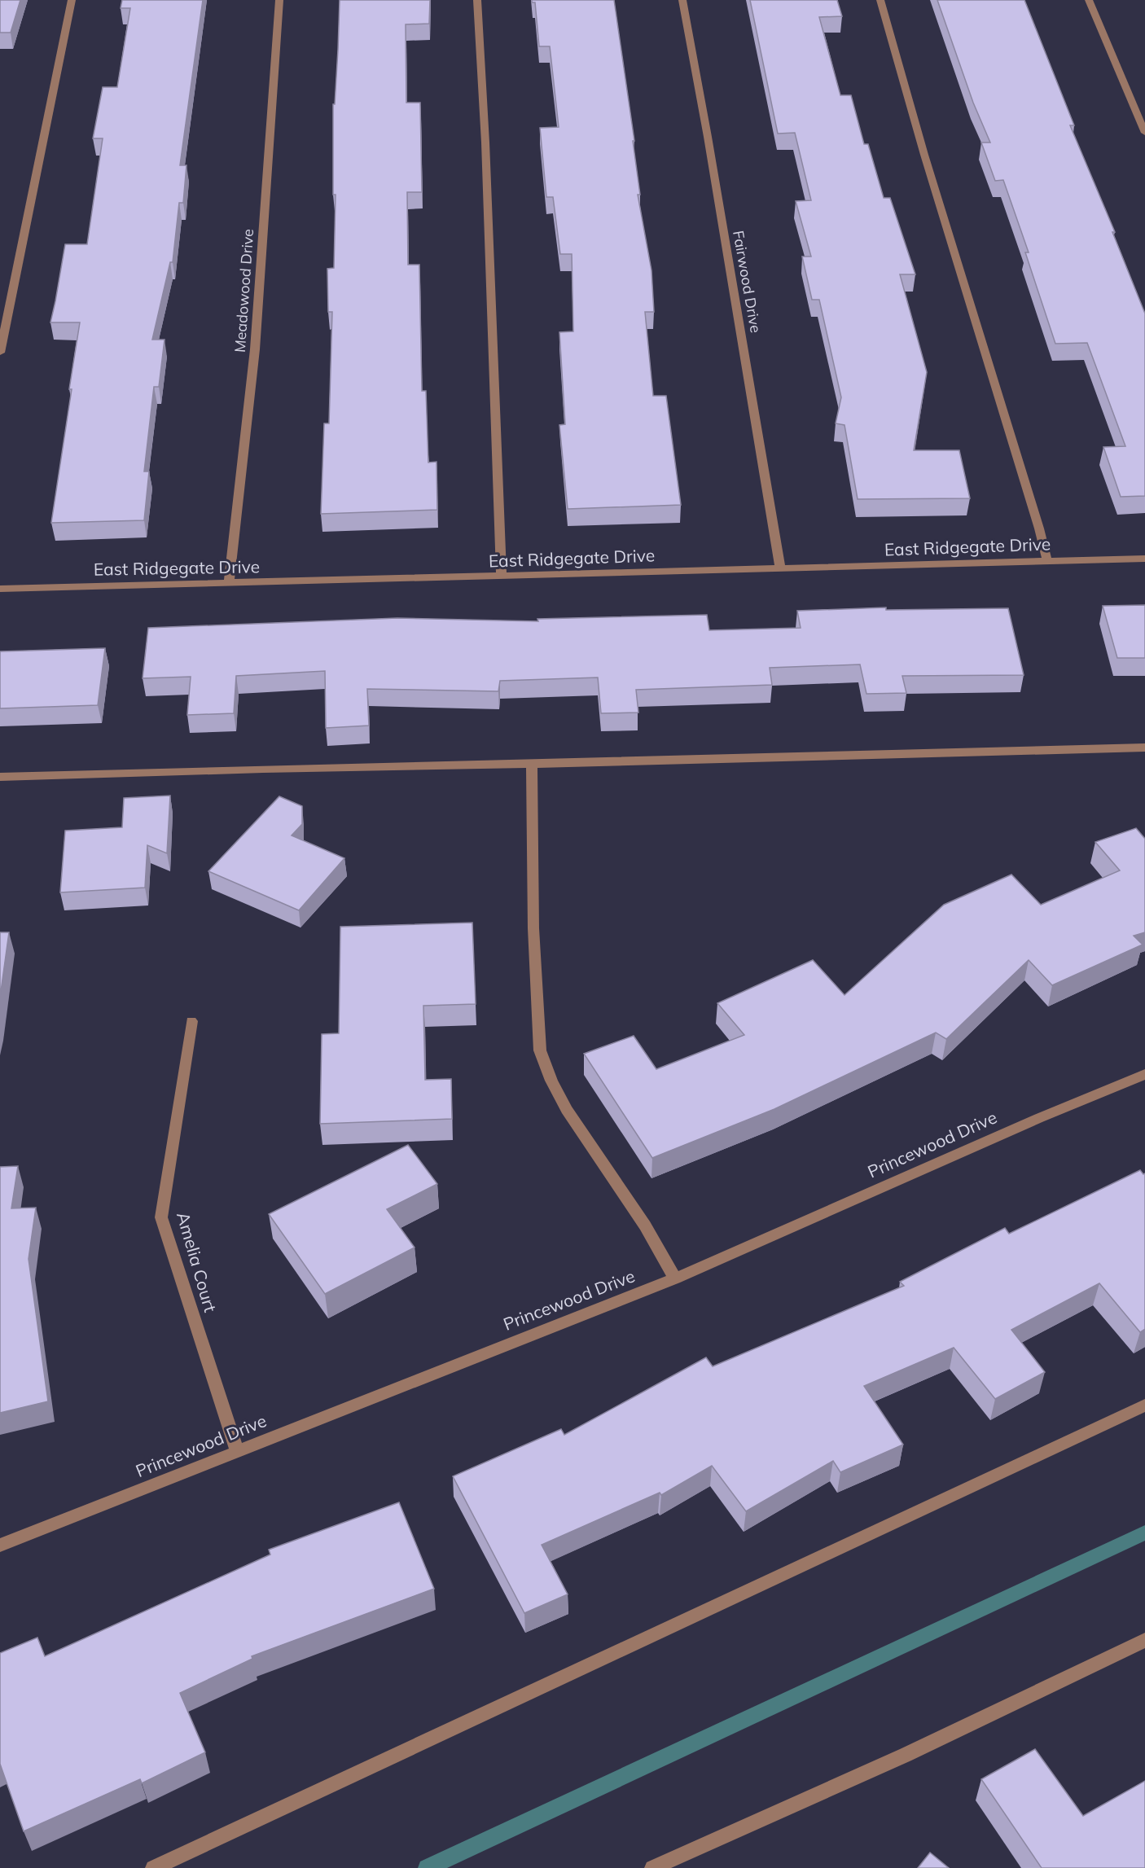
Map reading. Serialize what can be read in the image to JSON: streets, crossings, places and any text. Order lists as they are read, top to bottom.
{
  "streets": {
    "street": [
      "Fairwood Drive",
      "Meadowood Drive",
      "East Ridgegate Drive",
      "Princewood Drive",
      "Amelia Court"
    ]
  },
  "crossings": [
    ["Fairwood Drive", "East Ridgegate Drive"],
    ["Meadowood Drive", "East Ridgegate Drive"],
    ["Princewood Drive", "Amelia Court"]
  ]
}
